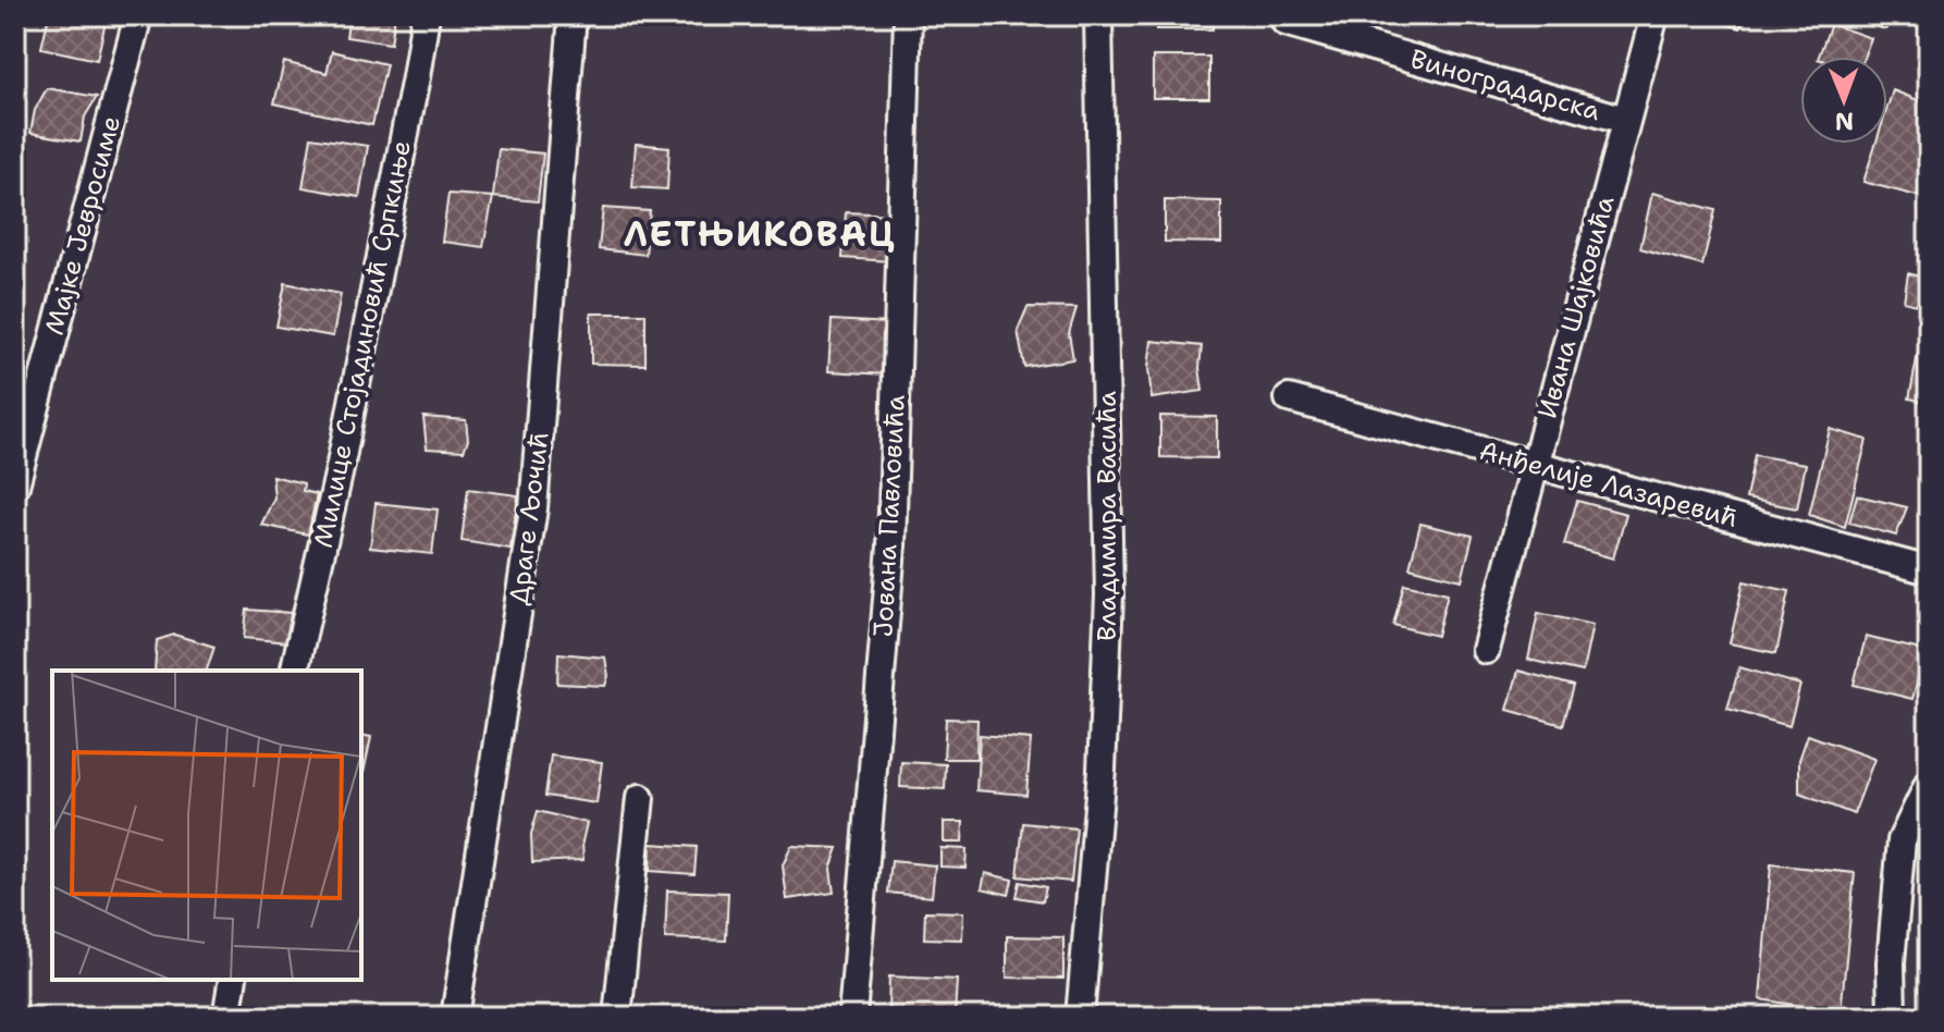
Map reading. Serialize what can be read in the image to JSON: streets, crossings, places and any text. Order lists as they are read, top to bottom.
{
  "streets": {
    "street": [
      "Виноградарска",
      "Мајке Јевросиме",
      "Ивана Шајковића",
      "Милице Стојадиновић Српкиње",
      "Анђелије Лазаревић",
      "Јована Павловића",
      "Владимира Васића",
      "Драге Љочић"
    ]
  },
  "crossings": [
    ["Виноградарска", "Ивана Шајковића"],
    ["Ивана Шајковића", "Анђелије Лазаревић"]
  ],
  "districts": ["ЛЕТЊИКОВАЦ"],
  "north": "bottom"
}
